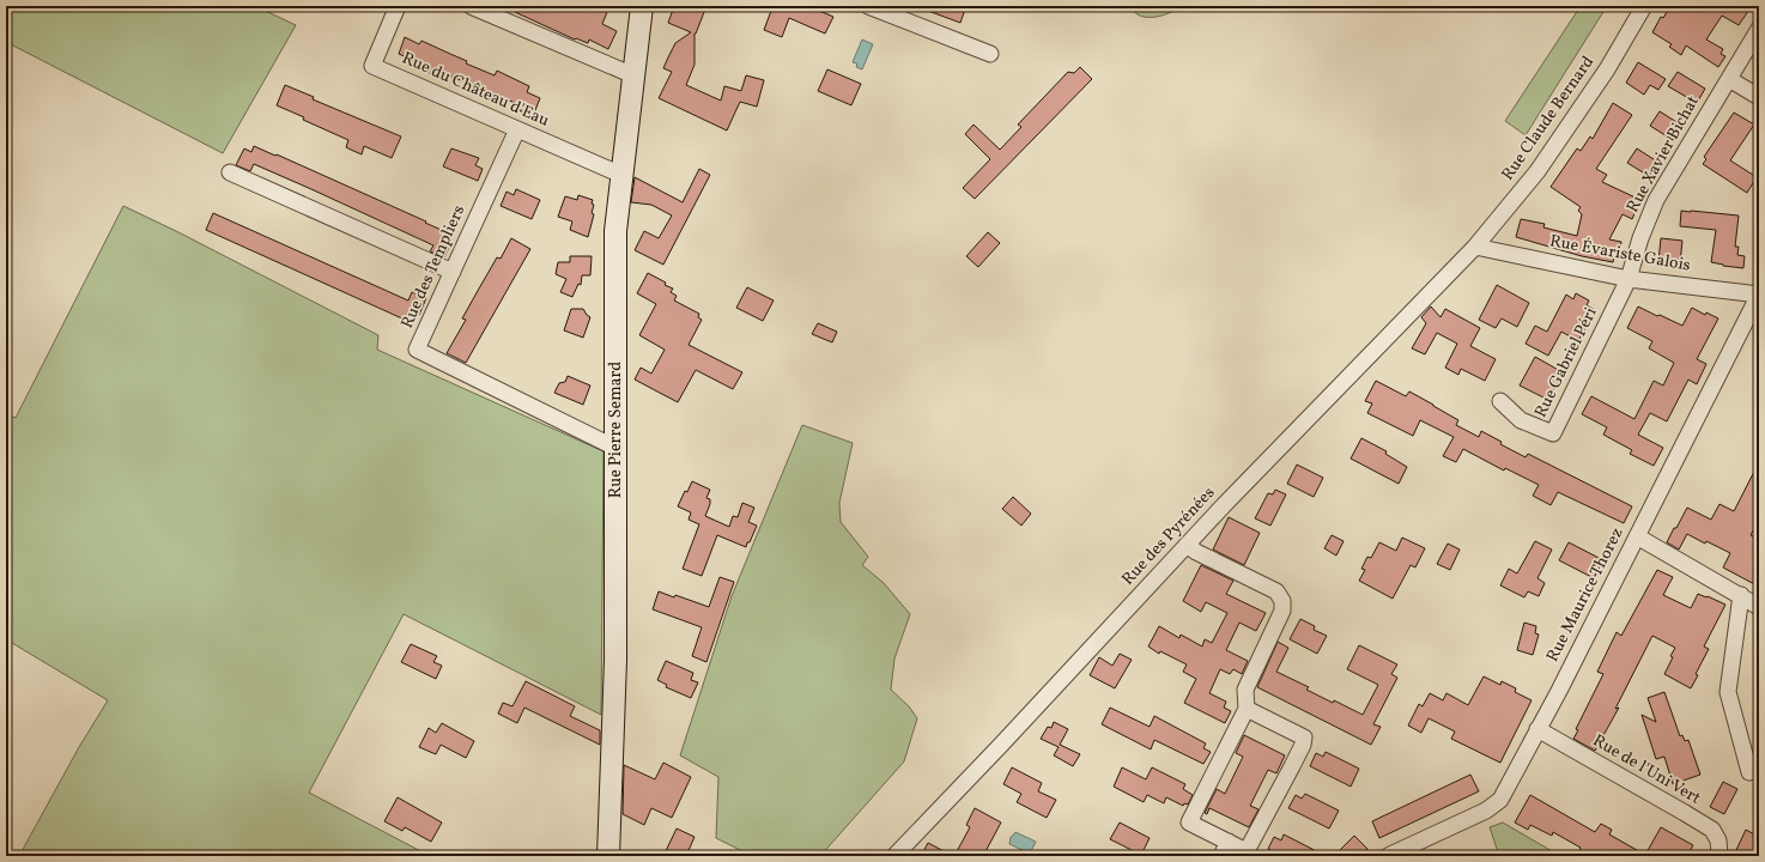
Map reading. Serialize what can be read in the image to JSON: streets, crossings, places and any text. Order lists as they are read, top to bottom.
{
  "streets": {
    "main road": ["Rue Pierre Semard"],
    "street": [
      "Rue du Château d'Eau",
      "Rue Claude Bernard",
      "Rue Xavier Bichat",
      "Rue Évariste Galois",
      "Rue des Templiers",
      "Rue Gabriel Péri",
      "Rue des Pyrénées",
      "Rue Maurice Thorez",
      "Rue de l'Uni Vert"
    ]
  },
  "crossings": [
    ["Rue du Château d'Eau", "Rue des Templiers"],
    ["Rue du Château d'Eau", "Rue Pierre Semard"],
    ["Rue Claude Bernard", "Rue Évariste Galois"],
    ["Rue Claude Bernard", "Rue des Pyrénées"],
    ["Rue Xavier Bichat", "Rue Évariste Galois"],
    ["Rue Xavier Bichat", "Rue Gabriel Péri"],
    ["Rue Évariste Galois", "Rue Gabriel Péri"],
    ["Rue Évariste Galois", "Rue des Pyrénées"],
    ["Rue Évariste Galois", "Rue Maurice Thorez"],
    ["Rue des Templiers", "Rue Pierre Semard"],
    ["Rue Maurice Thorez", "Rue de l'Uni Vert"]
  ]
}
